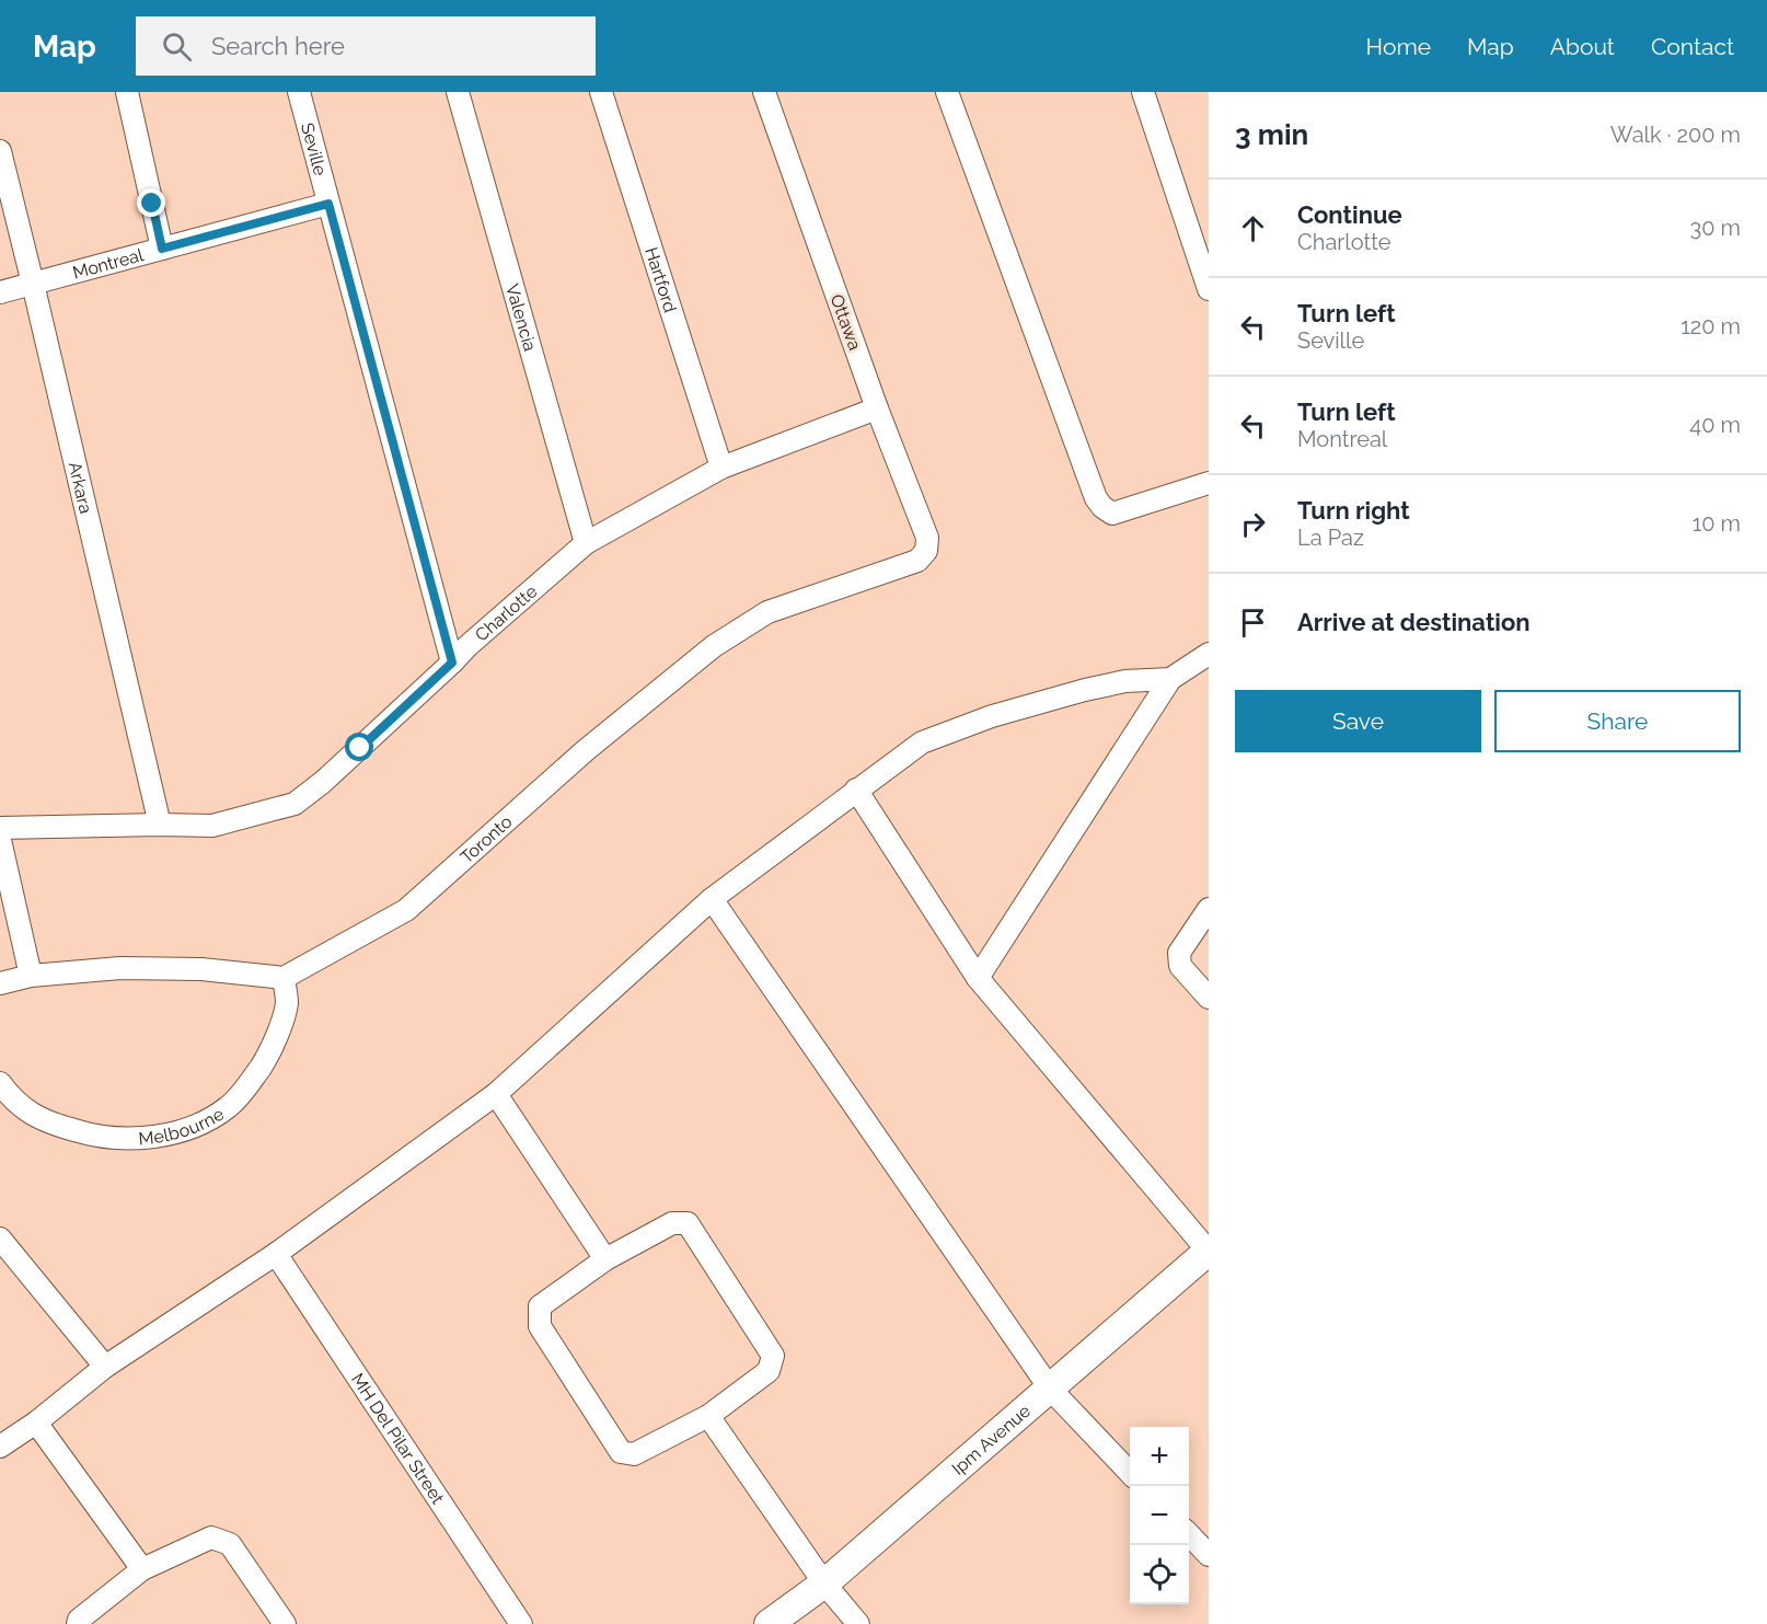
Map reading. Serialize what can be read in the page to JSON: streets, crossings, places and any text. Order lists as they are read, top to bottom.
{
  "streets": {
    "street": [
      "Seville",
      "Montreal",
      "Hartford",
      "Valencia",
      "Ottawa",
      "Arkara",
      "Charlotte",
      "Toronto",
      "Melbourne",
      "MH Del Pilar Street",
      "Ipm Avenue"
    ]
  },
  "crossings": [
    ["Seville", "Montreal"],
    ["Seville", "Charlotte"],
    ["Montreal", "Arkara"],
    ["Hartford", "Charlotte"],
    ["Valencia", "Charlotte"],
    ["Ottawa", "Charlotte"],
    ["Ottawa", "Toronto"],
    ["Arkara", "Charlotte"],
    ["Toronto", "Melbourne"]
  ],
  "page": {
    "header": "Map",
    "search": "Search here",
    "nav": [
      "Home",
      "Map",
      "About",
      "Contact"
    ],
    "heading": ["3 min", "Walk · 200 m"],
    "list": [
      ["Continue", "Charlotte", "30 m"],
      ["Turn left", "Seville", "120 m"],
      ["Turn left", "Montreal", "40 m"],
      ["Turn right", "La Paz", "10 m"],
      "Arrive at destination"
    ],
    "buttons": ["Save", "Share"],
    "map_buttons": ["+", "−"]
  }
}
